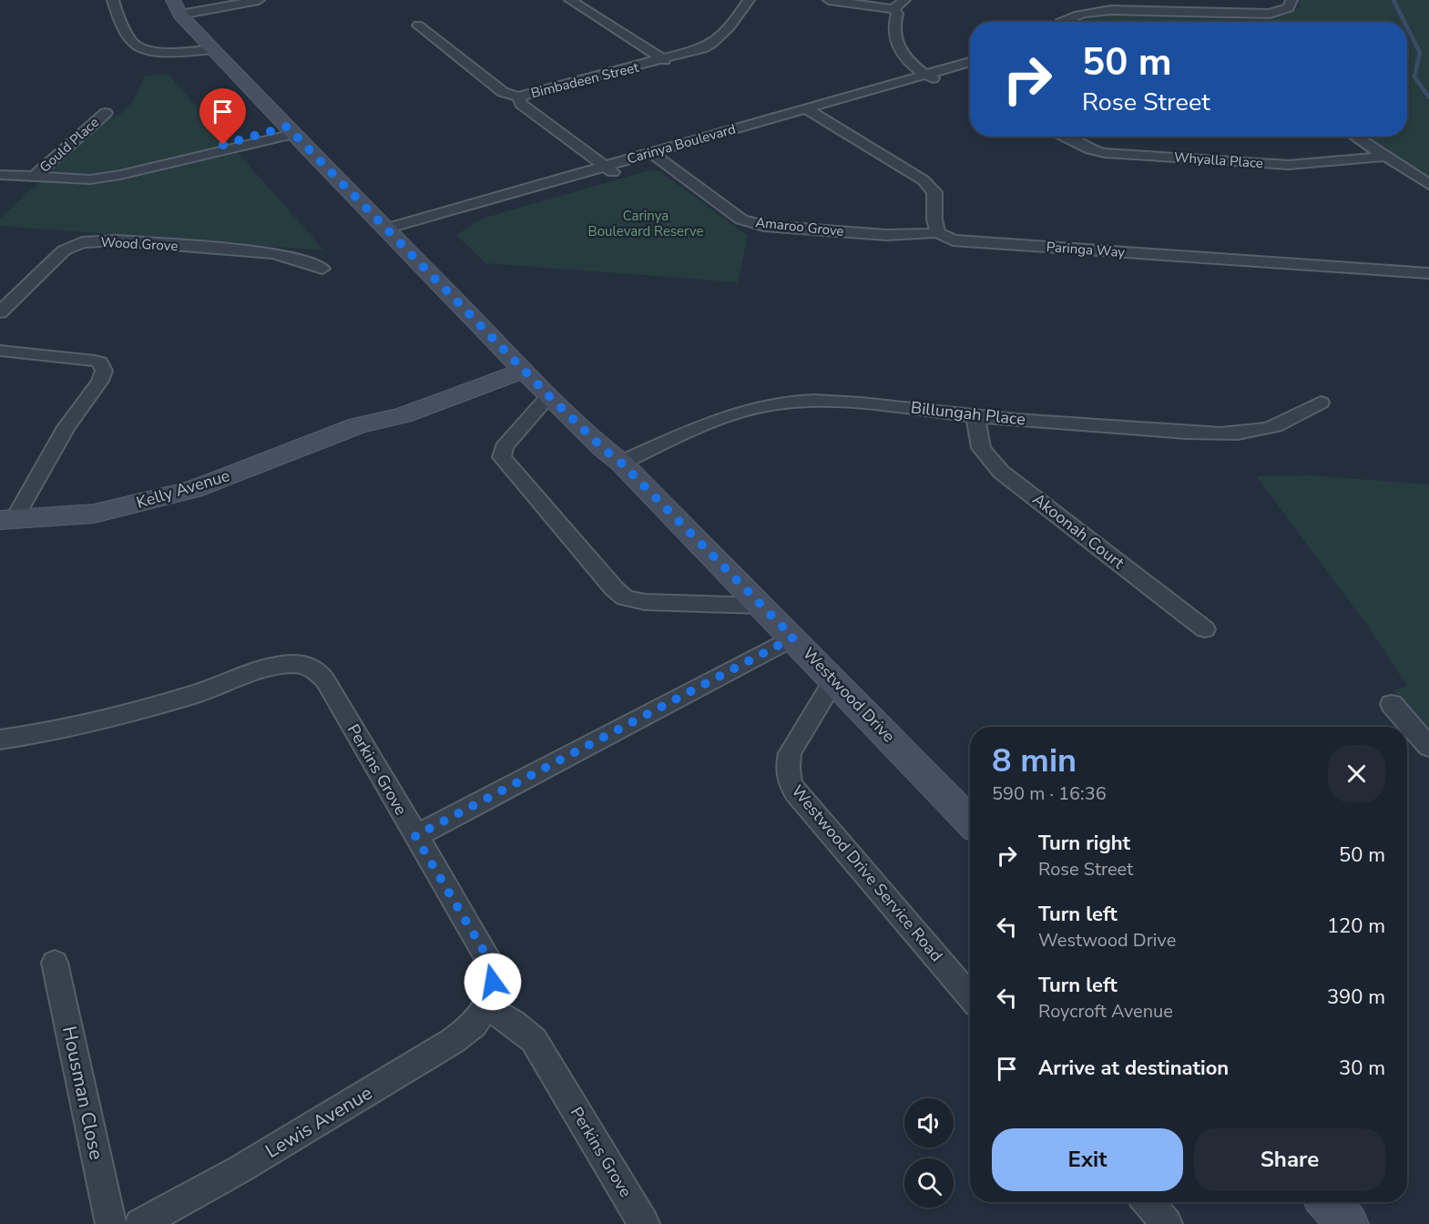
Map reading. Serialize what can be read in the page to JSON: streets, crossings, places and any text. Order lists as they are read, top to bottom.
{
  "streets": {
    "street": [
      "Bimbadeen Street",
      "Carinya Boulevard",
      "Gould Place",
      "Whyalla Place",
      "Amaroo Grove",
      "Wood Grove",
      "Paringa Way",
      "Billungah Place",
      "Kelly Avenue",
      "Akoonah Court",
      "Westwood Drive",
      "Perkins Grove",
      "Westwood Drive Service Road",
      "Housman Close",
      "Lewis Avenue"
    ]
  },
  "crossings": [
    ["Bimbadeen Street", "Carinya Boulevard"],
    ["Carinya Boulevard", "Amaroo Grove"],
    ["Carinya Boulevard", "Westwood Drive"],
    ["Amaroo Grove", "Paringa Way"],
    ["Billungah Place", "Akoonah Court"],
    ["Billungah Place", "Westwood Drive"],
    ["Kelly Avenue", "Westwood Drive"],
    ["Westwood Drive", "Westwood Drive Service Road"],
    ["Perkins Grove", "Lewis Avenue"]
  ],
  "parks": ["Carinya Boulevard Reserve"],
  "page": {
    "turn": ["50 m", "Rose Street"],
    "heading": ["8 min", "590 m · 16:36"],
    "list": [
      {
        "name": "Turn right",
        "note": "Rose Street",
        "value": "50 m"
      },
      {
        "name": "Turn left",
        "note": "Westwood Drive",
        "value": "120 m"
      },
      {
        "name": "Turn left",
        "note": "Roycroft Avenue",
        "value": "390 m"
      },
      {
        "name": "Arrive at destination",
        "value": "30 m"
      }
    ],
    "buttons": ["Exit", "Share"]
  }
}
